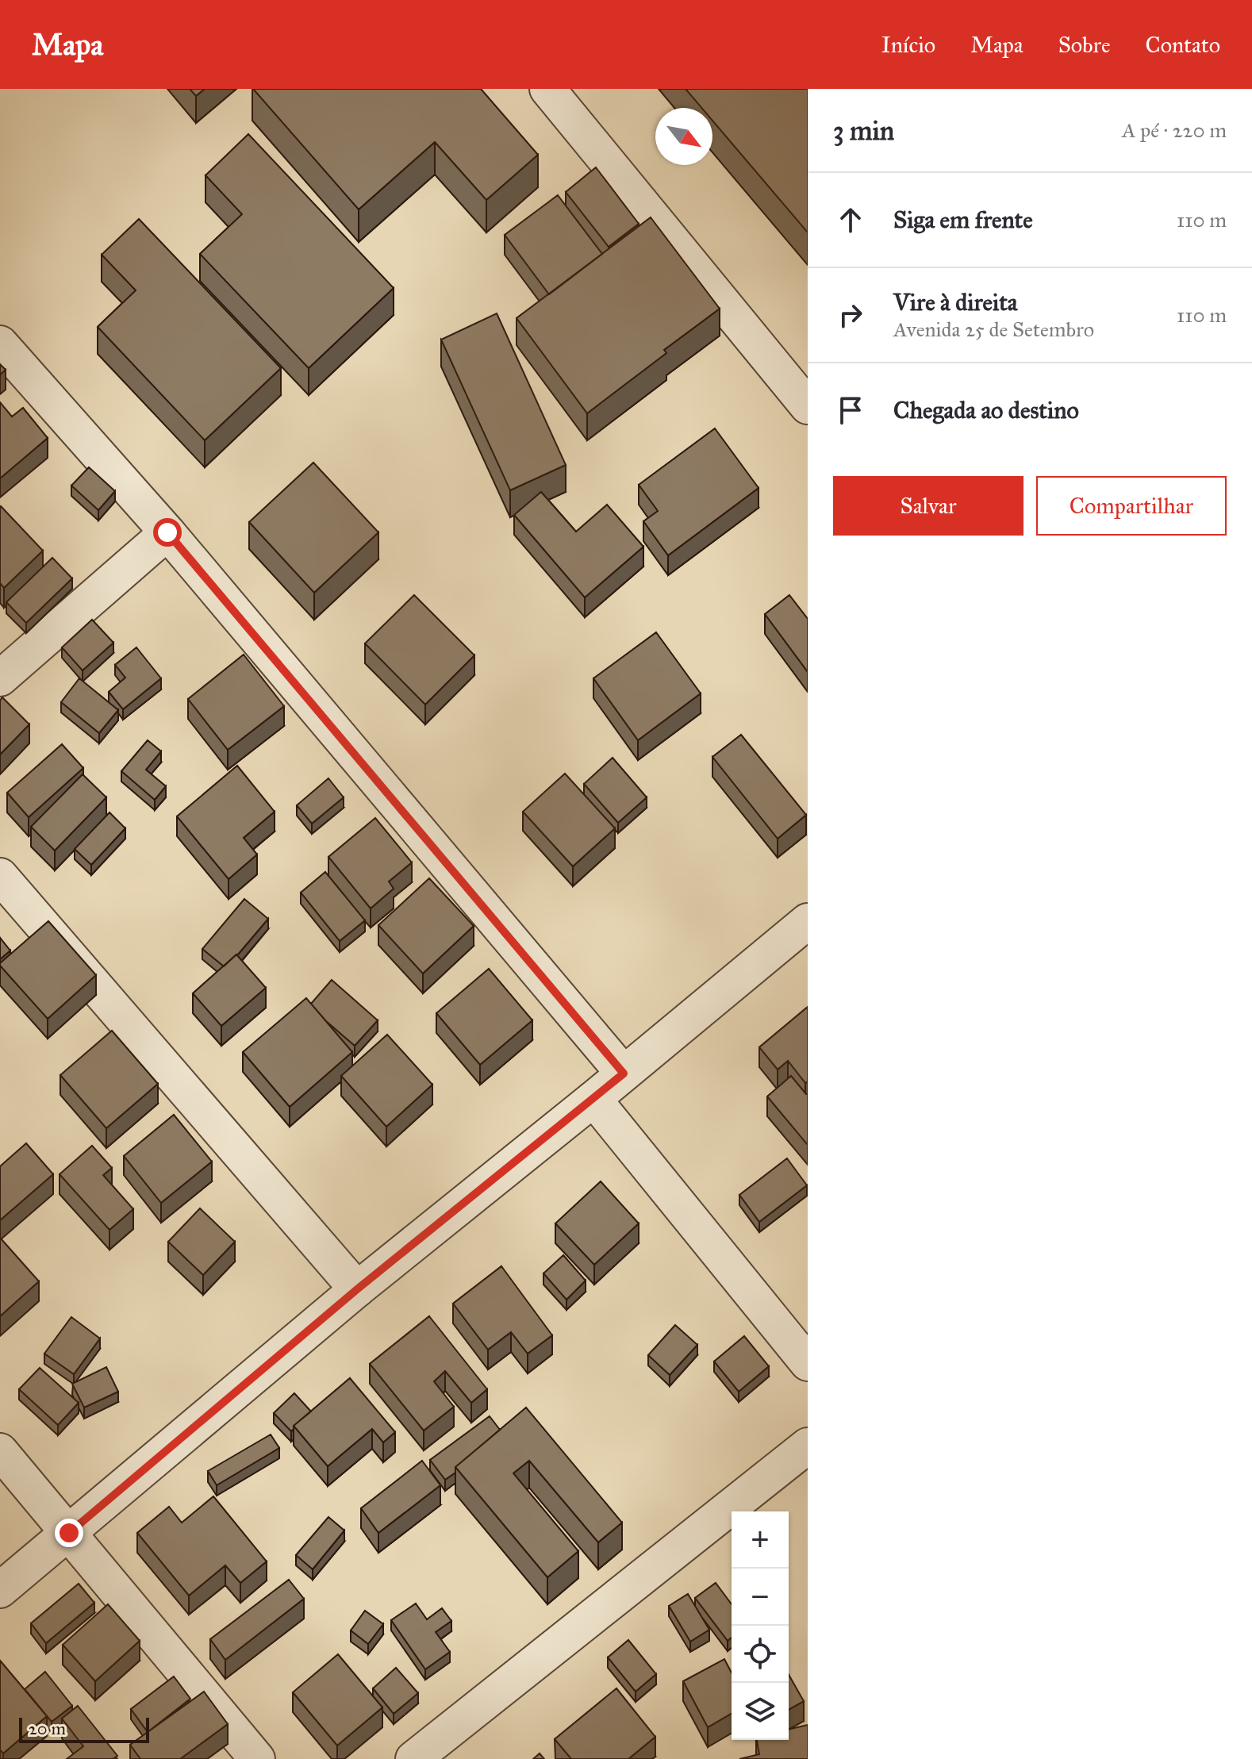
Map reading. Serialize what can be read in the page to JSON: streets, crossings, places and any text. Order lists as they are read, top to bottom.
{
  "scale_bar": "20 m",
  "north": "bottom right",
  "page": {
    "header": "Mapa",
    "nav": [
      "Início",
      "Mapa",
      "Sobre",
      "Contato"
    ],
    "heading": ["3 min", "A pé · 220 m"],
    "list": [
      ["Siga em frente", "110 m"],
      ["Vire à direita", "Avenida 25 de Setembro", "110 m"],
      "Chegada ao destino"
    ],
    "buttons": ["Salvar", "Compartilhar"],
    "map_buttons": ["+", "−"],
    "scale": "20 m"
  }
}
